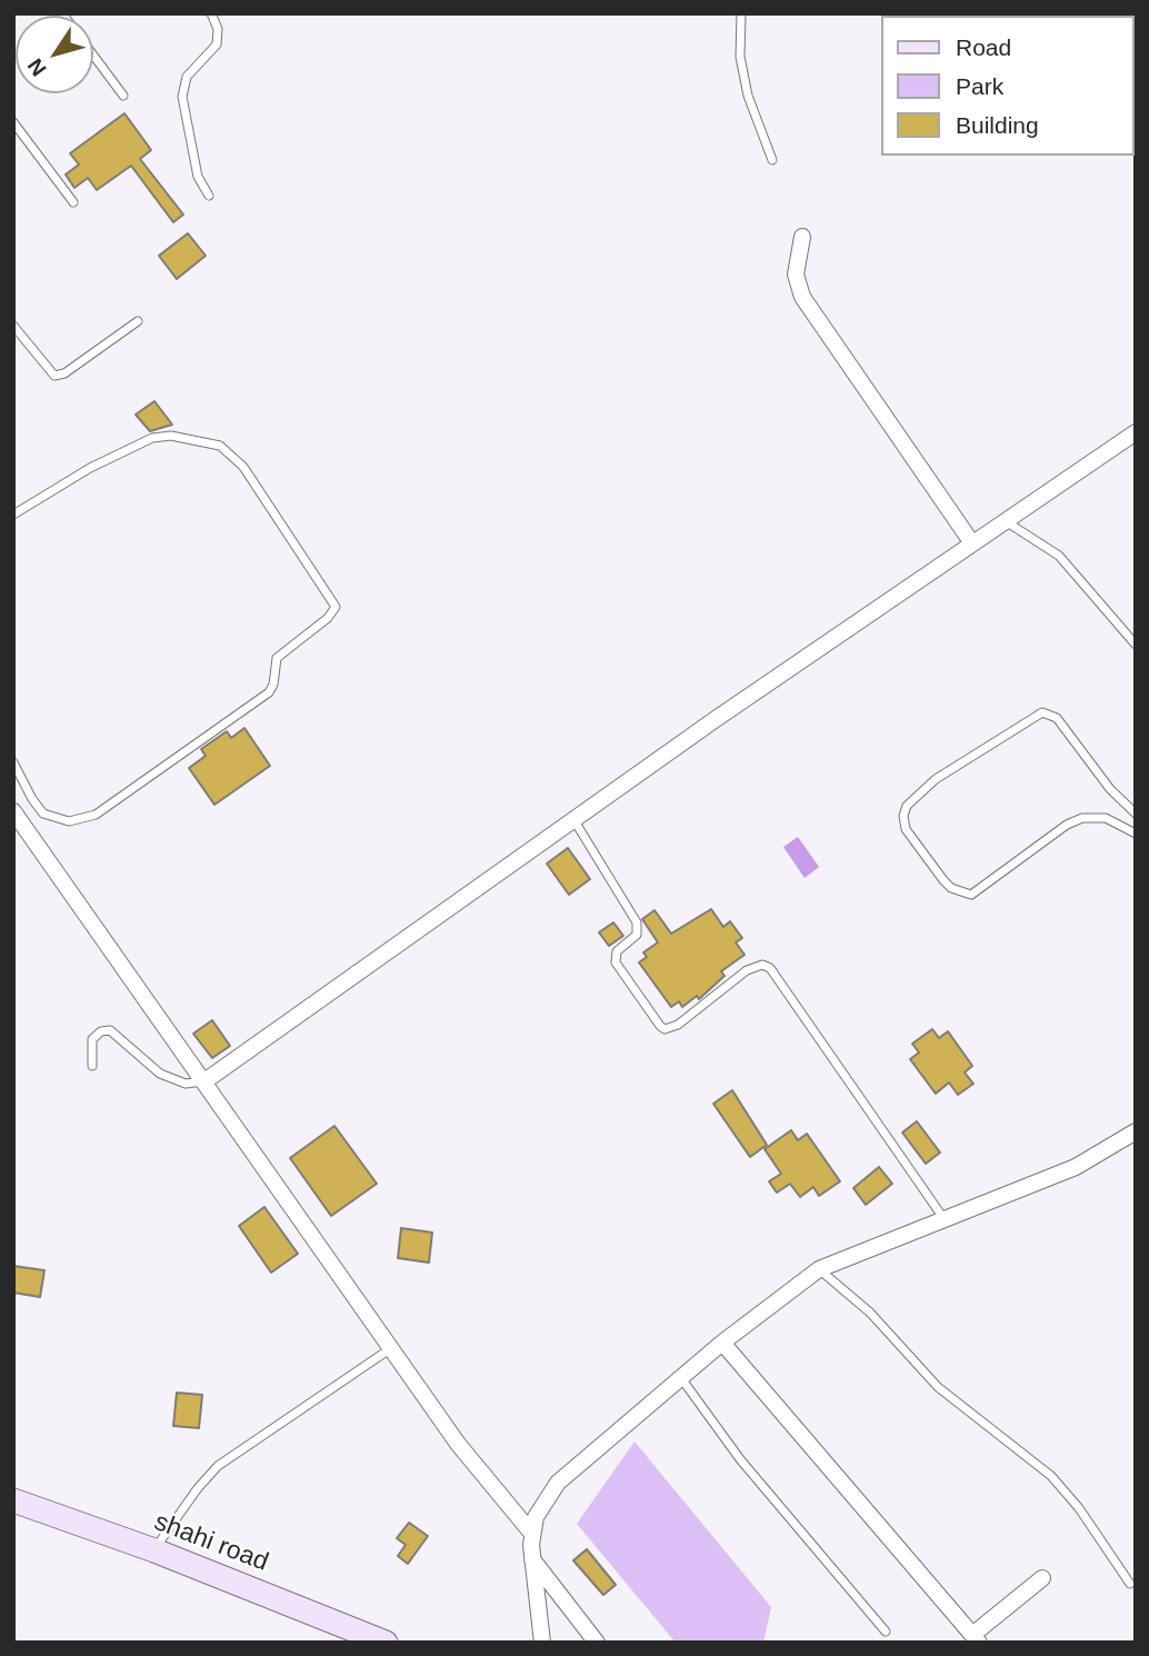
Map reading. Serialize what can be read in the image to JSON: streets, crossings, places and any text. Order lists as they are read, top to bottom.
{
  "streets": {
    "street": ["shahi road"]
  },
  "legend": ["Road", "Park", "Building"],
  "north": "bottom left"
}
